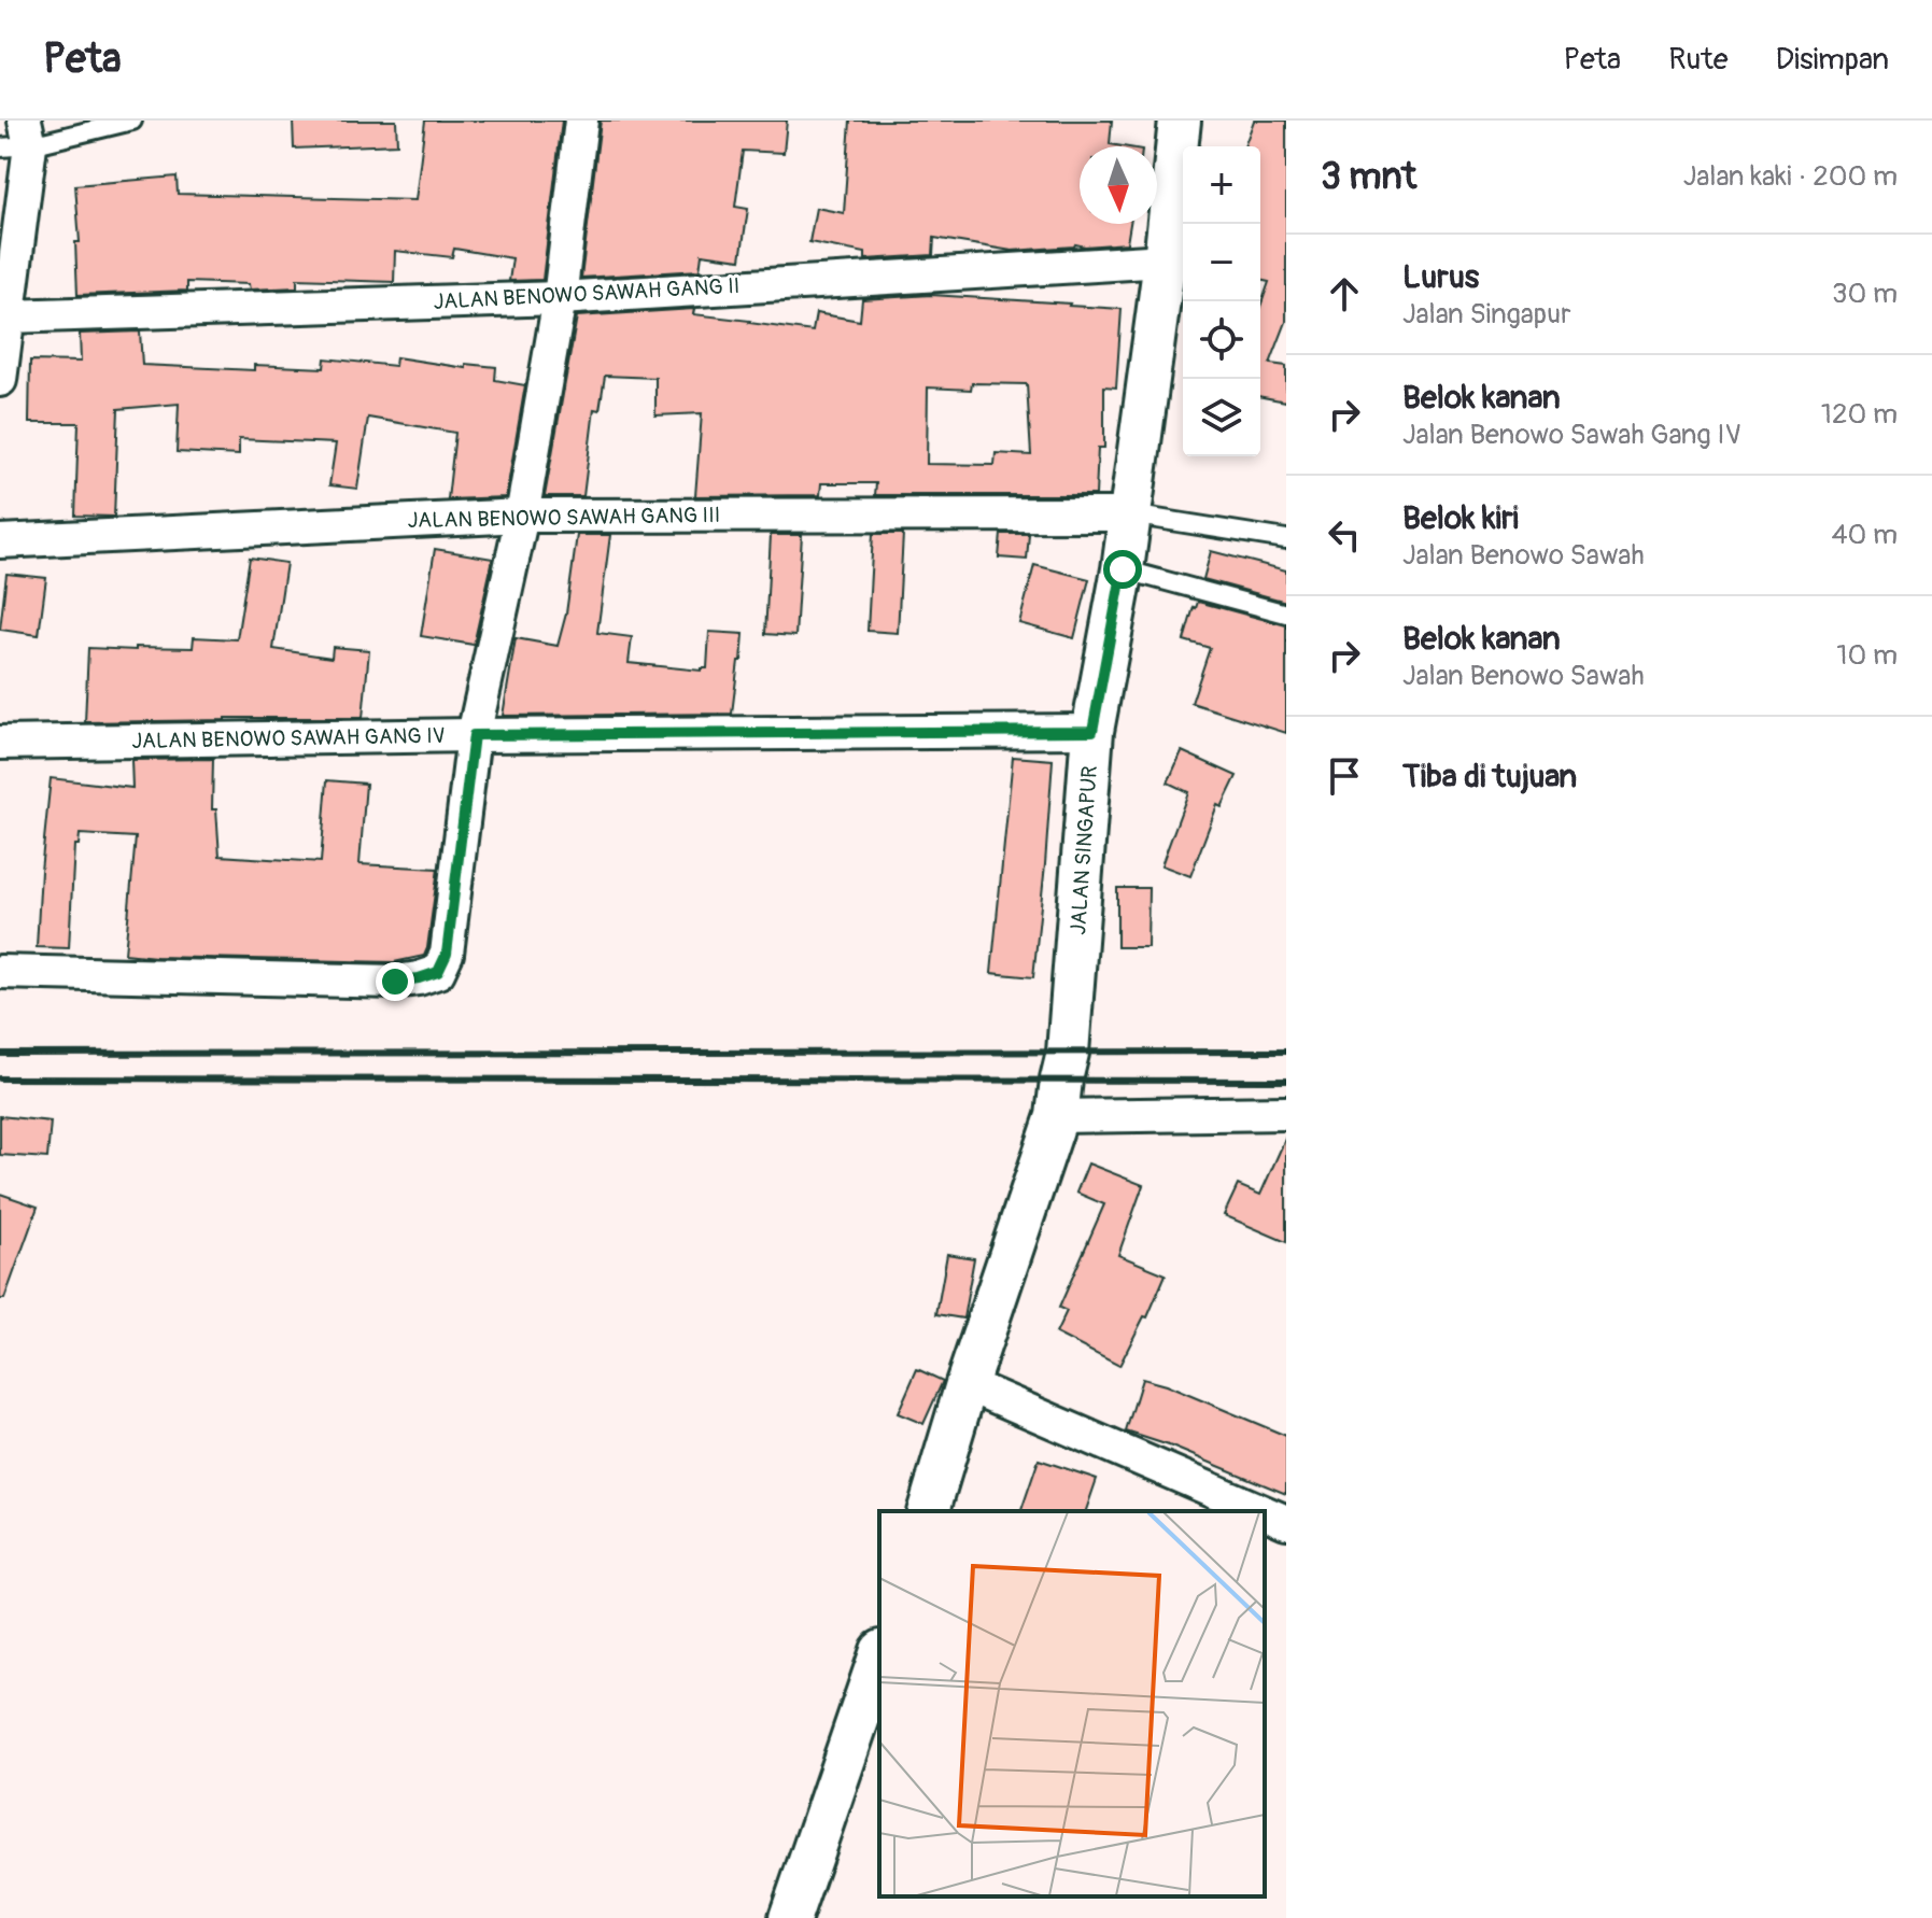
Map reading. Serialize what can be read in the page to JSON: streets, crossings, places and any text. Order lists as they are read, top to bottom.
{
  "streets": {
    "street": [
      "JALAN BENOWO SAWAH GANG II",
      "JALAN BENOWO SAWAH GANG III",
      "JALAN BENOWO SAWAH GANG IV",
      "JALAN SINGAPUR"
    ]
  },
  "crossings": [
    ["JALAN BENOWO SAWAH GANG II", "JALAN SINGAPUR"],
    ["JALAN BENOWO SAWAH GANG III", "JALAN SINGAPUR"],
    ["JALAN BENOWO SAWAH GANG IV", "JALAN SINGAPUR"]
  ],
  "north": "bottom",
  "page": {
    "header": "Peta",
    "nav": ["Peta", "Rute", "Disimpan"],
    "heading": ["3 mnt", "Jalan kaki · 200 m"],
    "map_buttons": ["+", "−"],
    "list": [
      ["Lurus", "Jalan Singapur", "30 m"],
      ["Belok kanan", "Jalan Benowo Sawah Gang IV", "120 m"],
      ["Belok kiri", "Jalan Benowo Sawah", "40 m"],
      ["Belok kanan", "Jalan Benowo Sawah", "10 m"],
      "Tiba di tujuan"
    ]
  }
}
